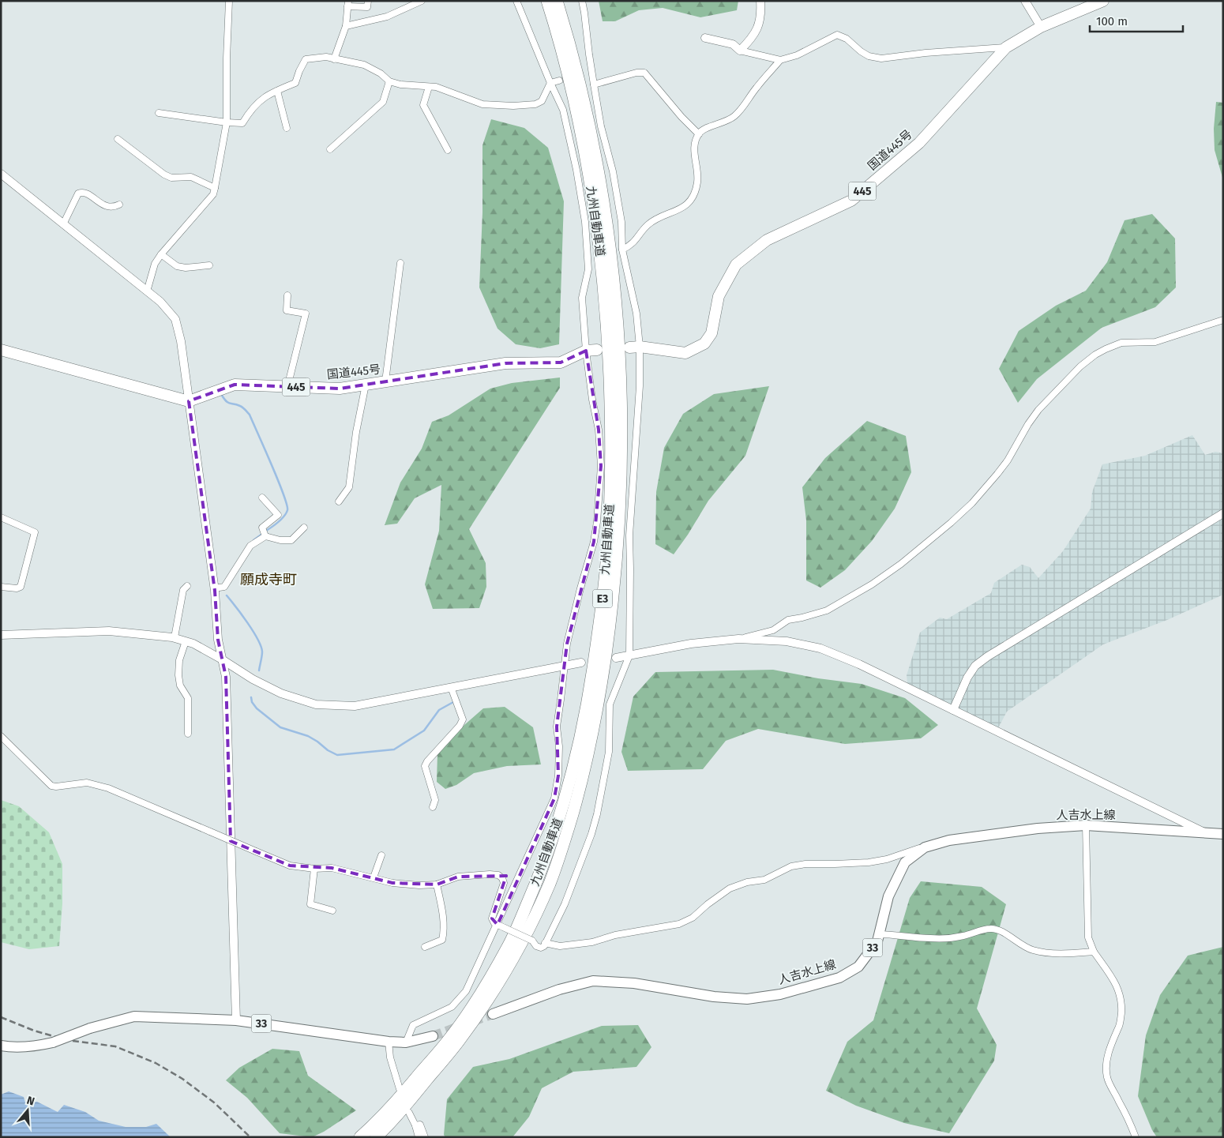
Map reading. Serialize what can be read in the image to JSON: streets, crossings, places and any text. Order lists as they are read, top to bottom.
{
  "streets": {
    "highway": [
      "国道445号",
      "445",
      "九州自動車道",
      "E3"
    ],
    "main road": ["人吉水上線", "33"]
  },
  "districts": ["願成寺町"],
  "scale_bar": "100 m",
  "north": "top"
}
